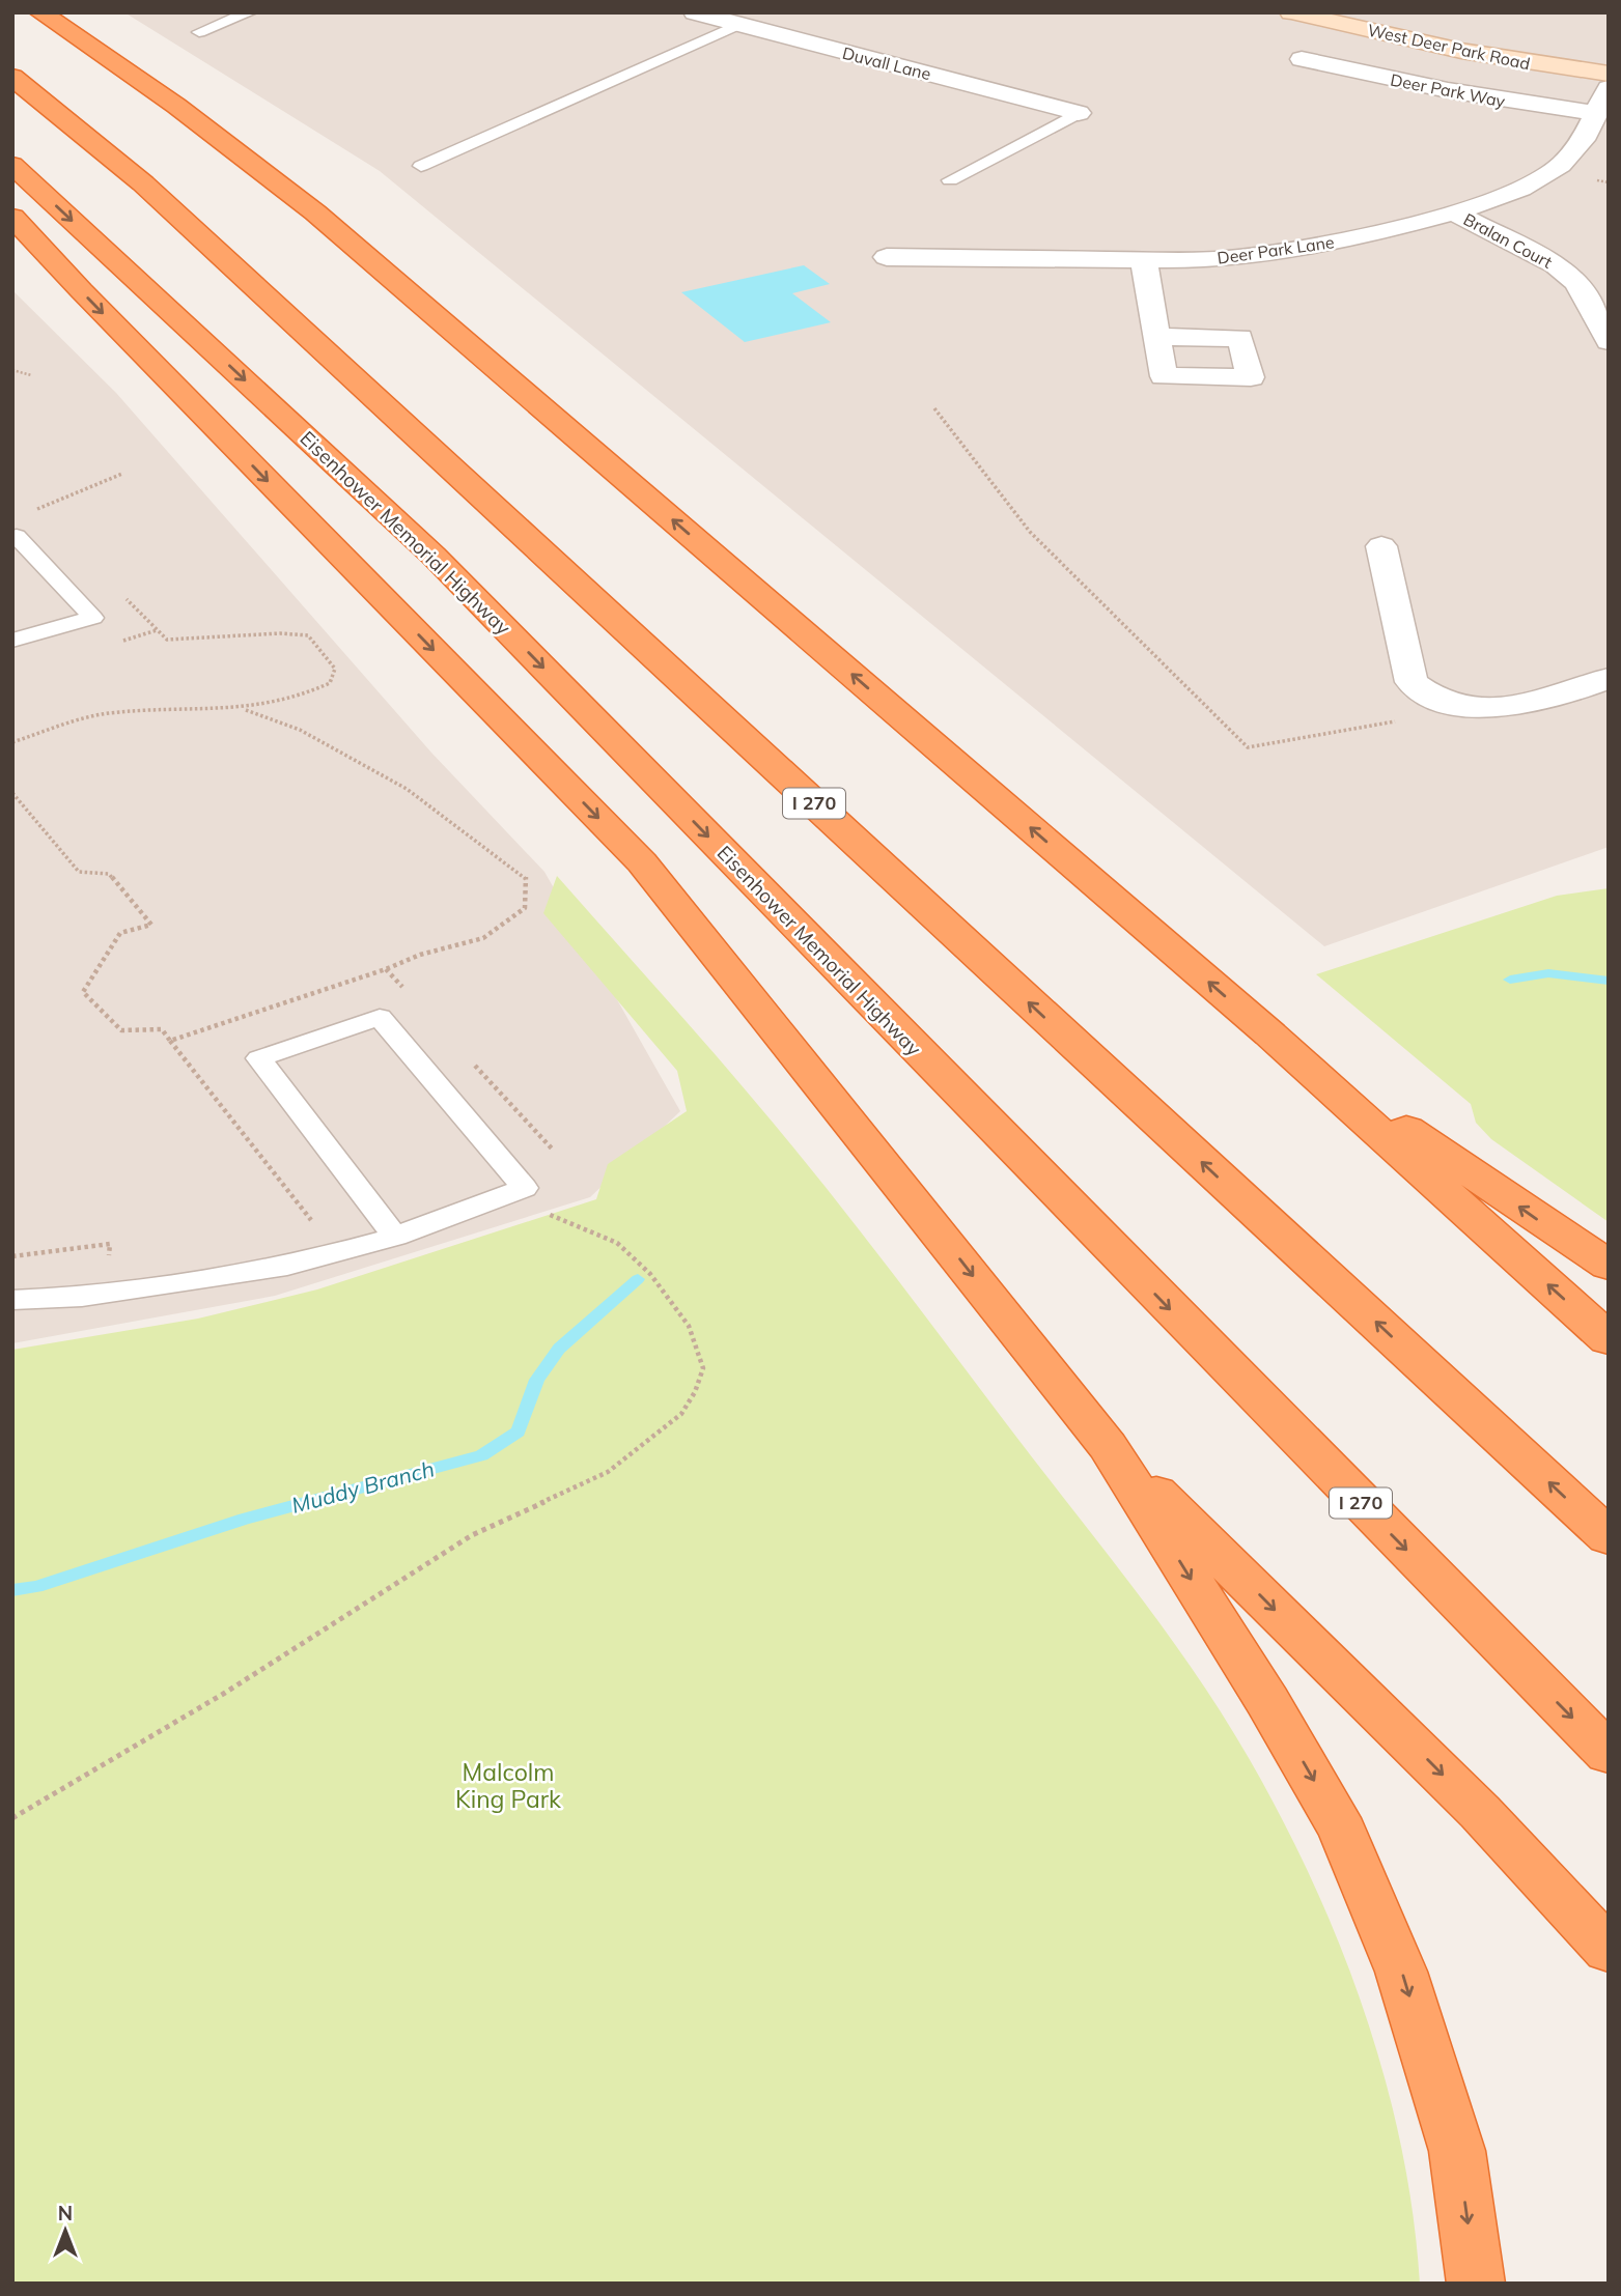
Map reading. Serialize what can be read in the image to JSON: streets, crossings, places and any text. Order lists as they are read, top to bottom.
{
  "streets": {
    "highway": ["Eisenhower Memorial Highway", "I 270"],
    "street": [
      "West Deer Park Road",
      "Duvall Lane",
      "Deer Park Way",
      "Bralan Court",
      "Deer Park Lane"
    ]
  },
  "crossings": [
    ["Deer Park Way", "Deer Park Lane"],
    ["Bralan Court", "Deer Park Lane"]
  ],
  "water": ["Muddy Branch"],
  "parks": ["Malcolm King Park"],
  "north": "top"
}
